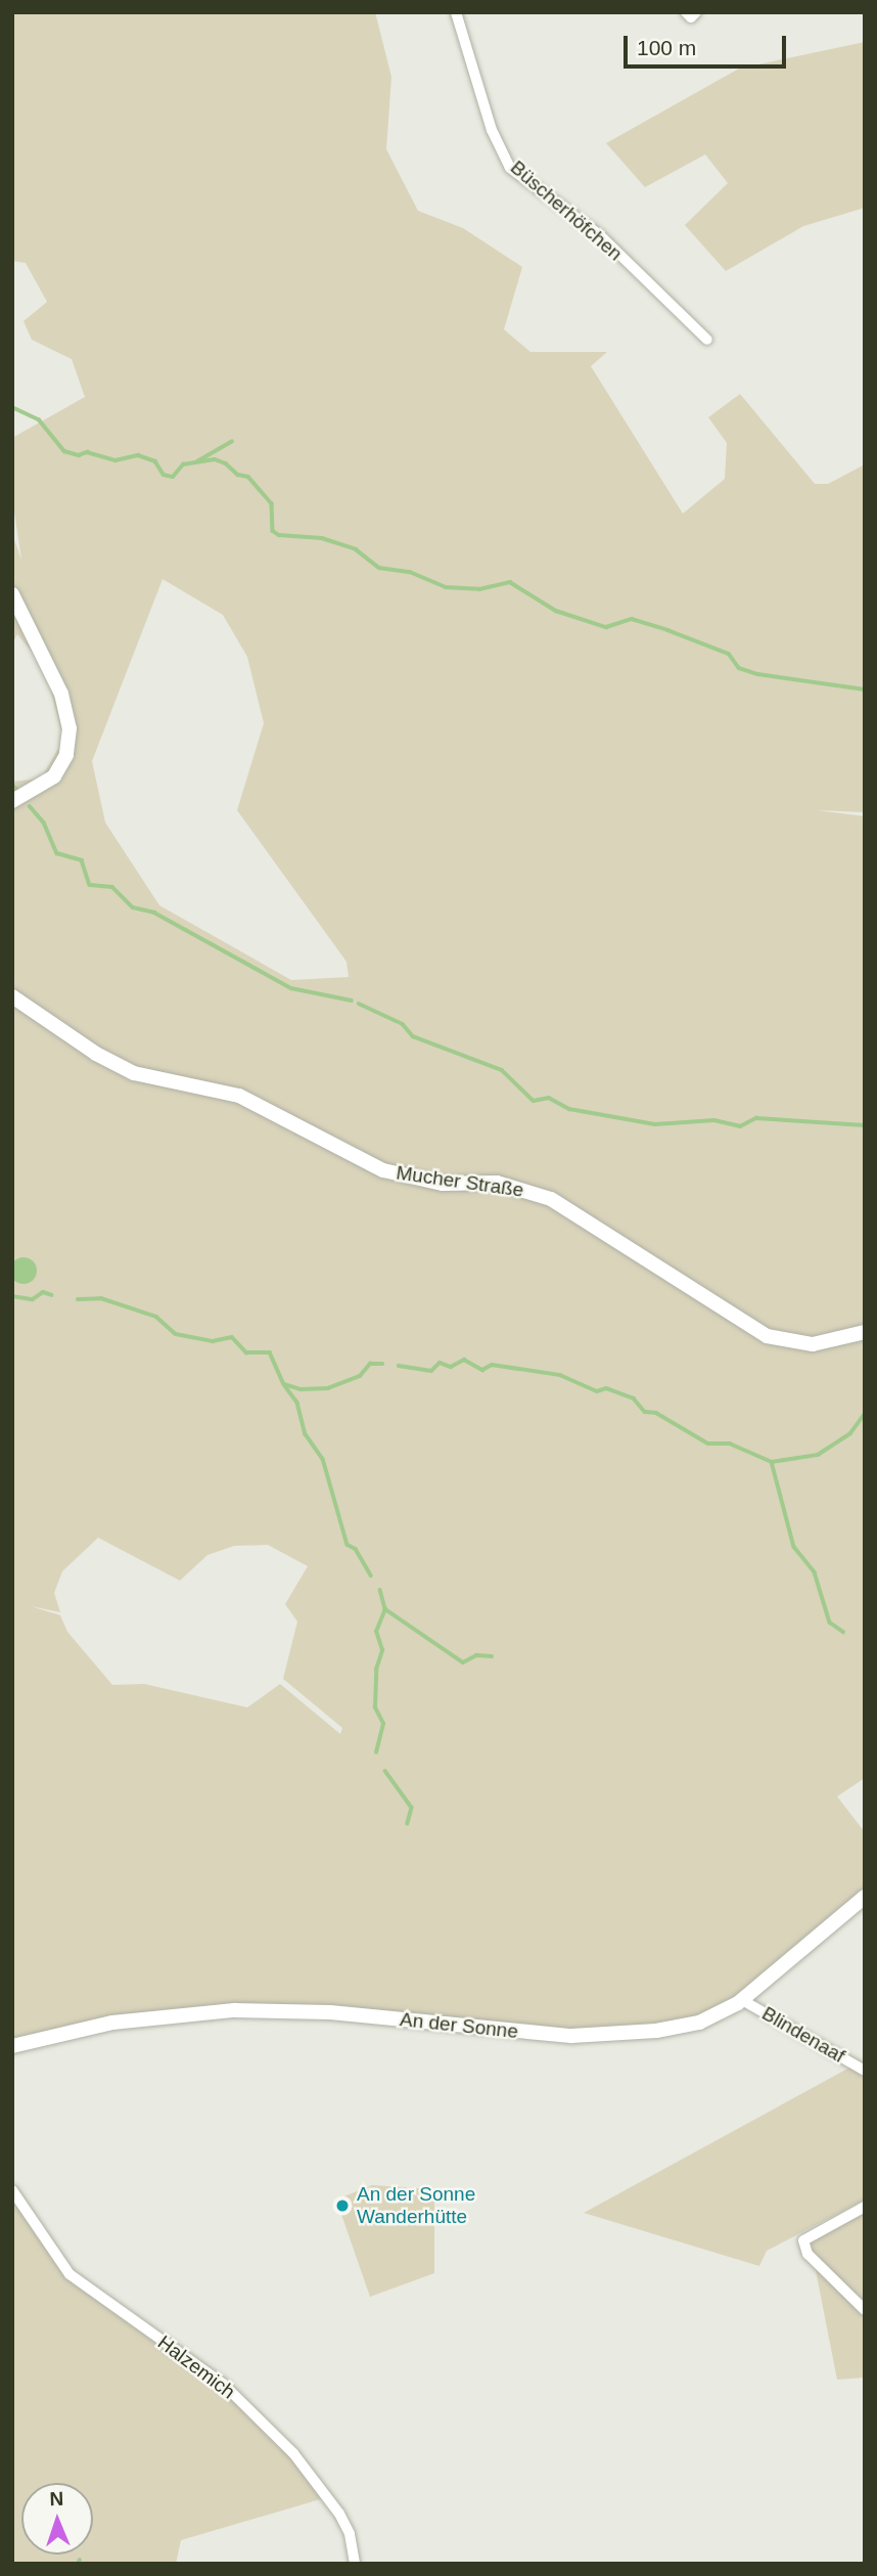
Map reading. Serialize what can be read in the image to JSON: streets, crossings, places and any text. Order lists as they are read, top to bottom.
{
  "streets": {
    "main road": ["Mucher Straße", "An der Sonne"],
    "street": ["Büscherhöfchen", "Blindenaaf", "Halzemich"]
  },
  "crossings": [
    ["An der Sonne", "Blindenaaf"]
  ],
  "places": ["An der Sonne Wanderhütte"],
  "scale_bar": "100 m",
  "north": "top"
}
